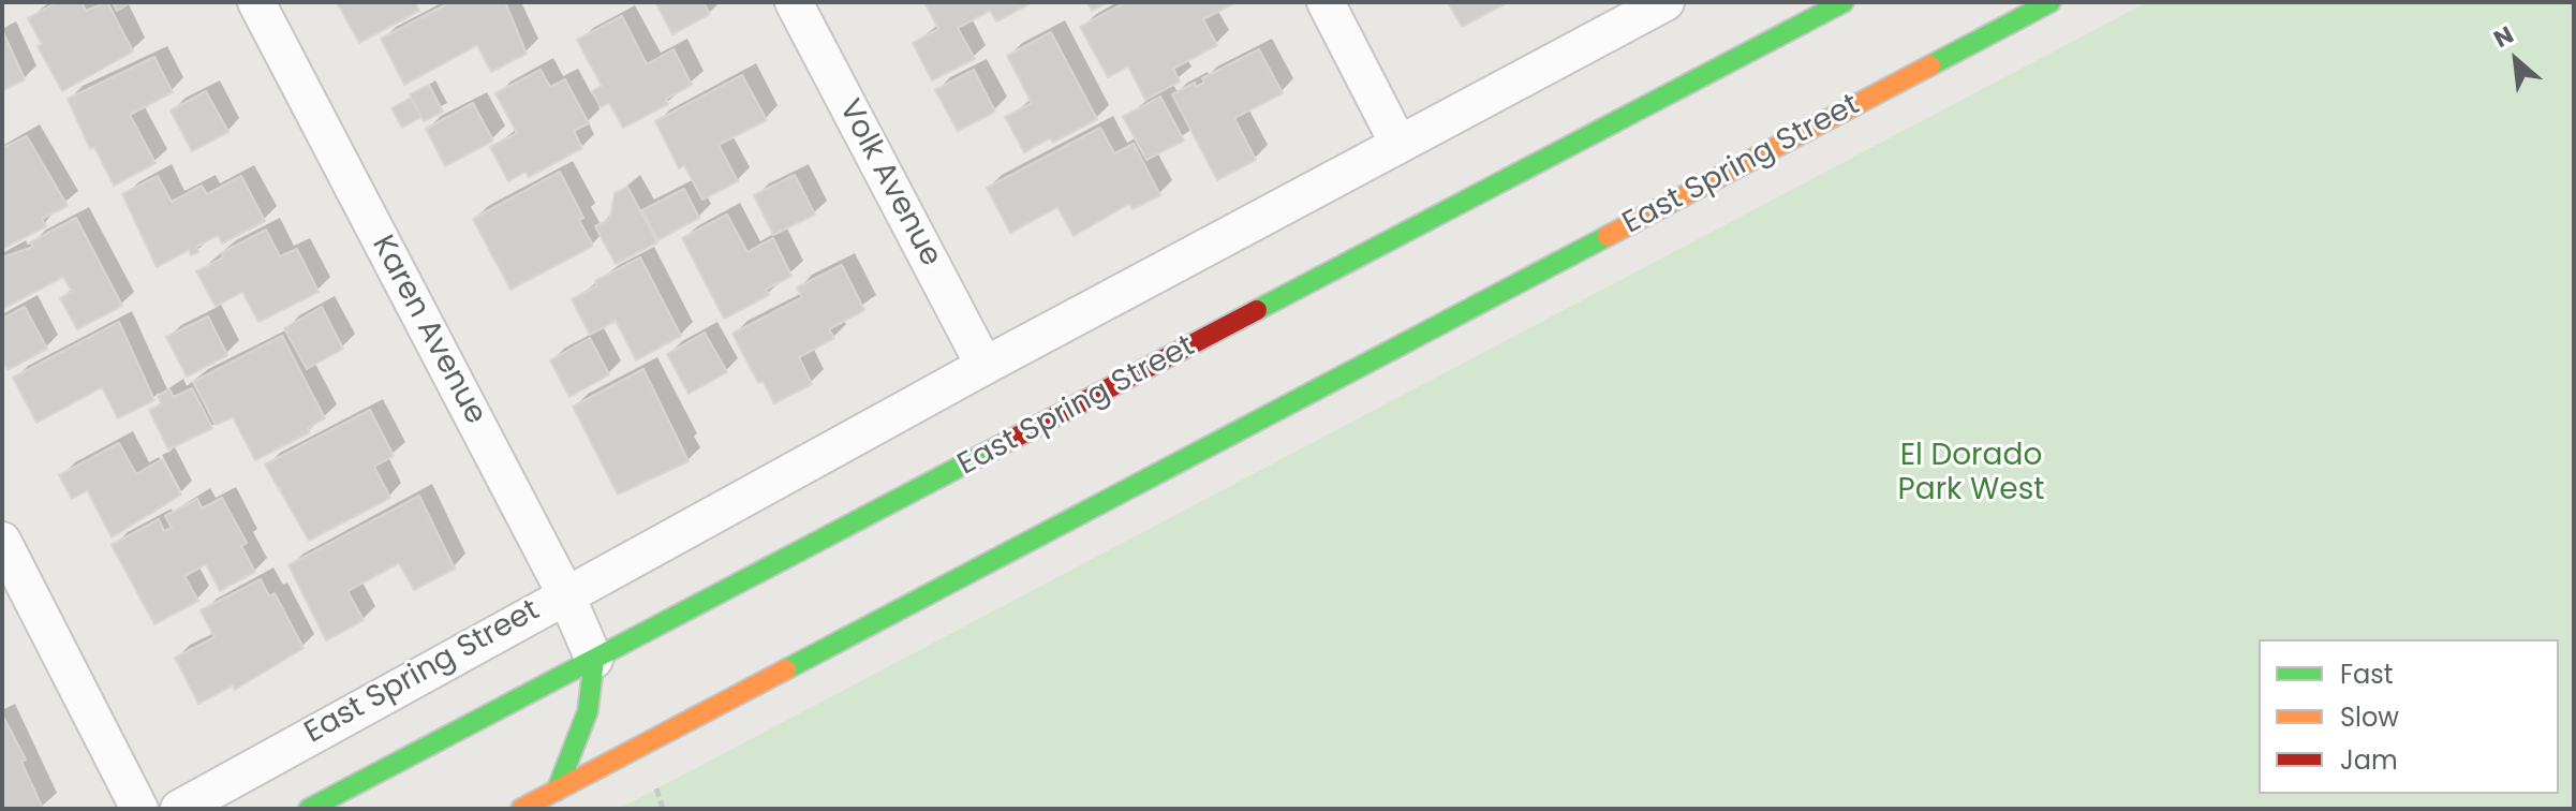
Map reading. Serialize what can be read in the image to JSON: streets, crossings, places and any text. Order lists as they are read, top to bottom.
{
  "streets": {
    "main road": ["East Spring Street"],
    "street": ["Volk Avenue", "Karen Avenue"]
  },
  "crossings": [
    ["East Spring Street", "Volk Avenue"],
    ["East Spring Street", "Karen Avenue"]
  ],
  "parks": ["El Dorado Park West"],
  "legend": ["Fast", "Slow", "Jam"],
  "north": "top left"
}
